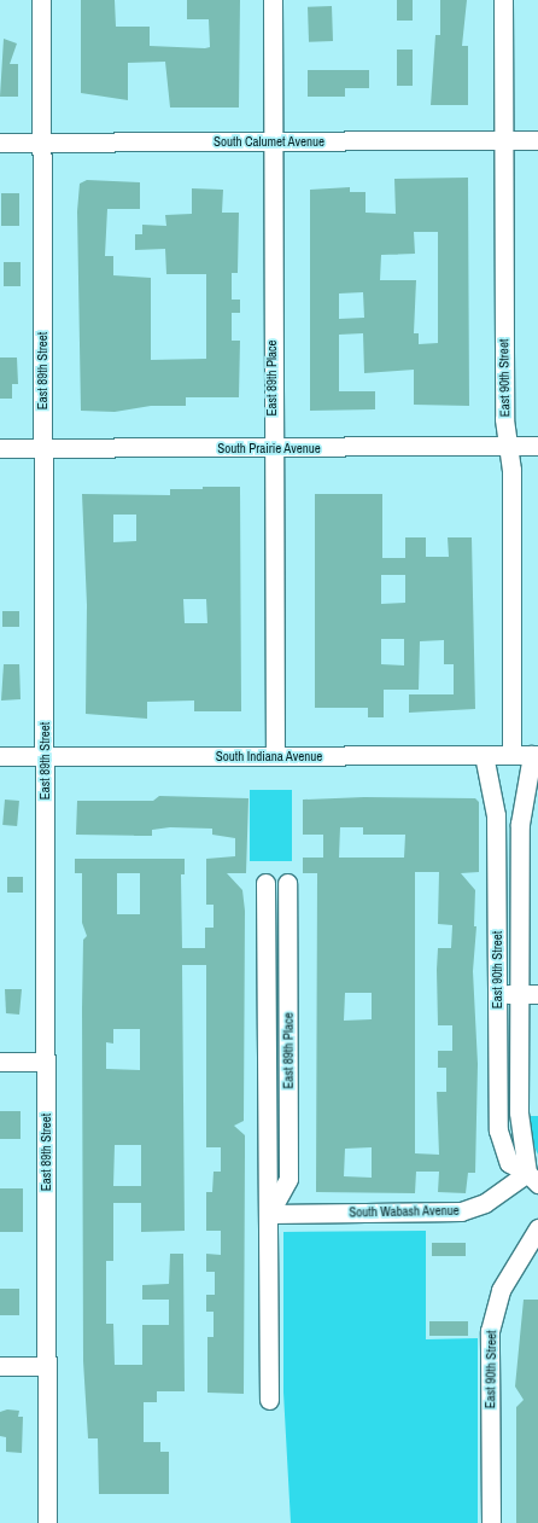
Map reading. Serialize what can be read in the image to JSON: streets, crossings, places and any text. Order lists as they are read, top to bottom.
{
  "streets": {
    "street": [
      "South Calumet Avenue",
      "East 89th Street",
      "East 89th Place",
      "East 90th Street",
      "South Prairie Avenue",
      "South Indiana Avenue",
      "South Wabash Avenue"
    ]
  },
  "crossings": [
    ["South Calumet Avenue", "East 89th Street"],
    ["South Calumet Avenue", "East 89th Place"],
    ["South Calumet Avenue", "East 90th Street"],
    ["East 89th Street", "South Prairie Avenue"],
    ["East 89th Street", "South Indiana Avenue"],
    ["East 89th Place", "South Prairie Avenue"],
    ["East 89th Place", "South Indiana Avenue"],
    ["East 89th Place", "South Wabash Avenue"],
    ["East 90th Street", "South Prairie Avenue"],
    ["East 90th Street", "South Indiana Avenue"],
    ["East 90th Street", "South Wabash Avenue"]
  ]
}
